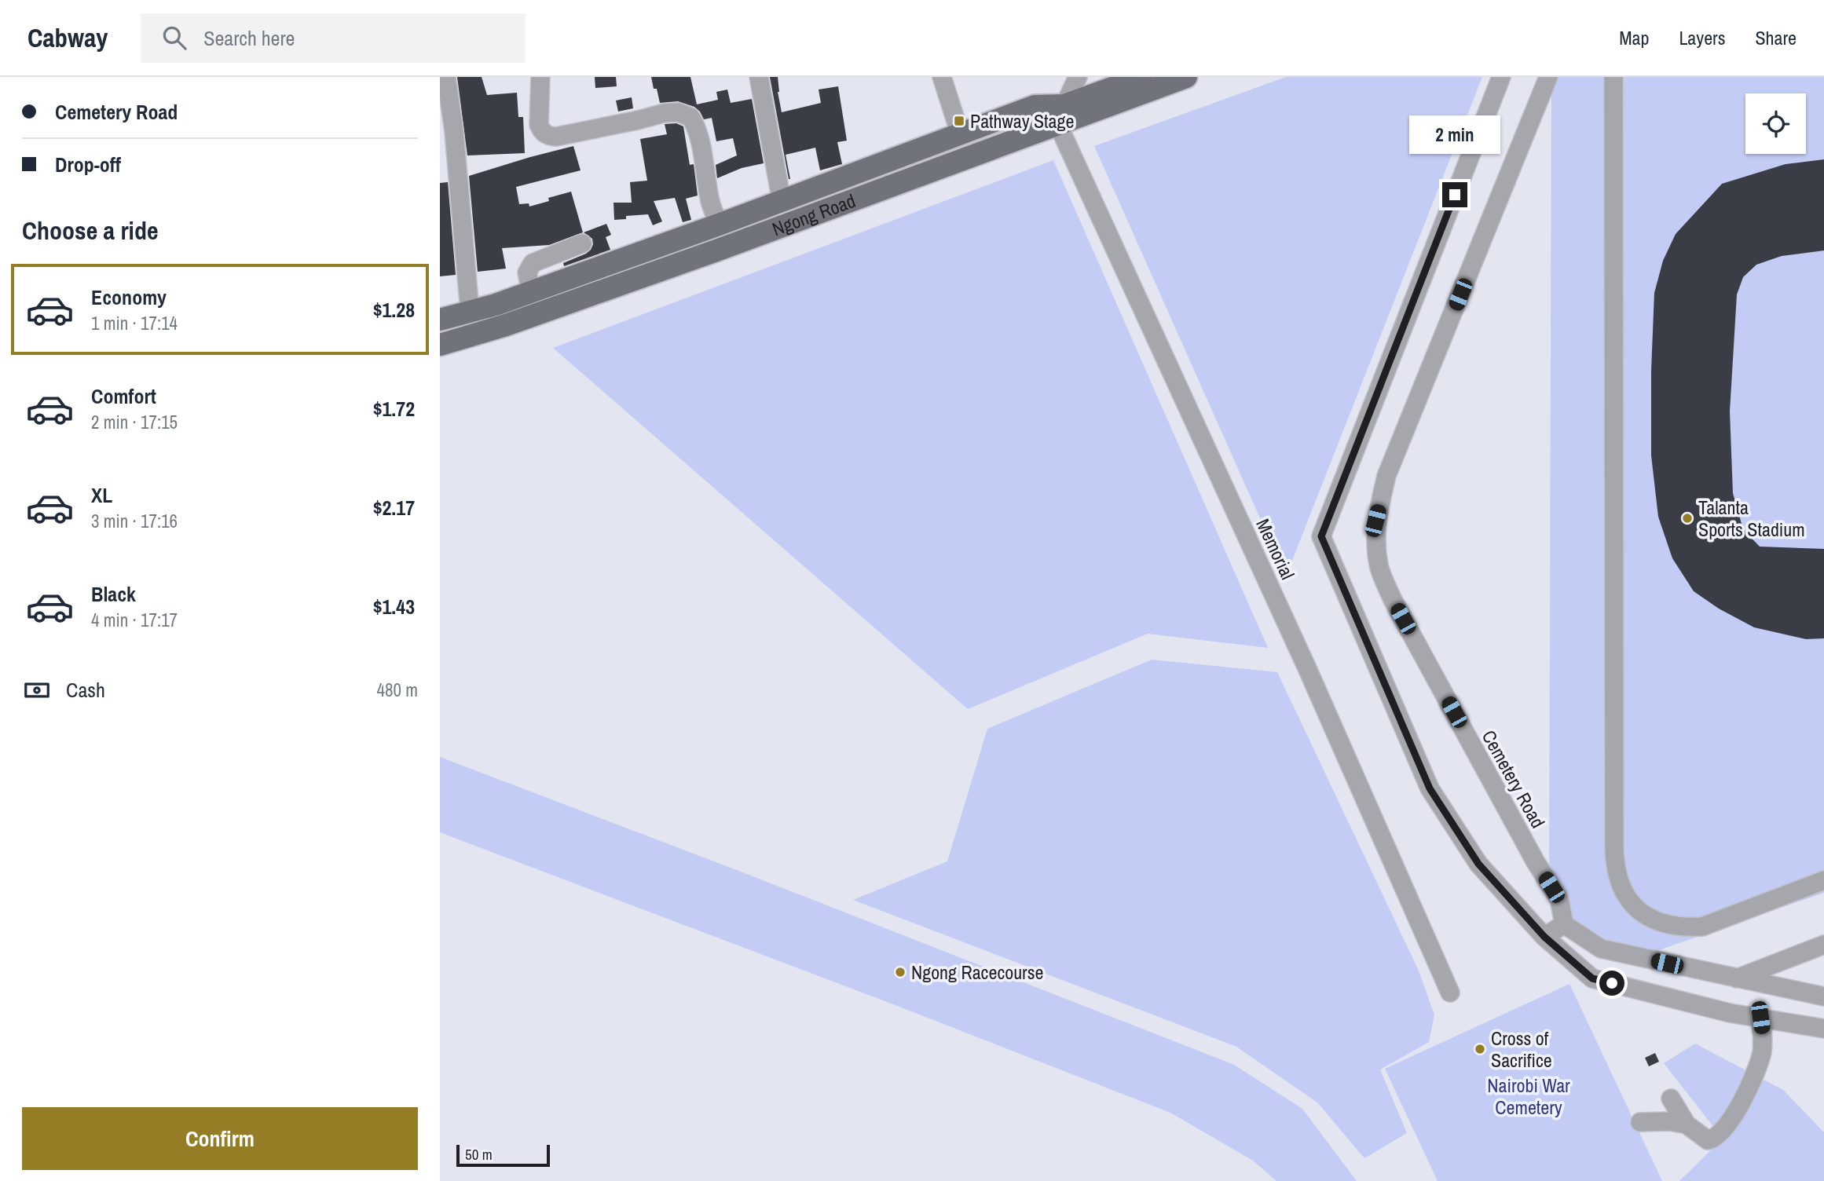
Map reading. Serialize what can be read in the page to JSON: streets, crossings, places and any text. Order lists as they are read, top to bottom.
{
  "streets": {
    "main road": ["Ngong Road"],
    "street": ["Memorial", "Cemetery Road"]
  },
  "crossings": [
    ["Ngong Road", "Memorial"]
  ],
  "parks": ["Nairobi War Cemetery"],
  "places": {
    "transit": ["Pathway Stage"],
    "other": ["Talanta Sports Stadium", "Ngong Racecourse", "Cross of Sacrifice"]
  },
  "scale_bar": "50 m",
  "page": {
    "header": "Cabway",
    "search": "Search here",
    "nav": ["Map", "Layers", "Share"],
    "banner": ["Cemetery Road", "Drop-off"],
    "bubble": "2 min",
    "heading": "Choose a ride",
    "list": [
      {
        "name": "Economy",
        "note": "1 min · 17:14",
        "value": "$1.28"
      },
      {
        "name": "Comfort",
        "note": "2 min · 17:15",
        "value": "$1.72"
      },
      {
        "name": "XL",
        "note": "3 min · 17:16",
        "value": "$2.17"
      },
      {
        "name": "Black",
        "note": "4 min · 17:17",
        "value": "$1.43"
      }
    ],
    "pay": ["Cash", "480 m"],
    "buttons": "Confirm",
    "scale": "50 m"
  }
}
